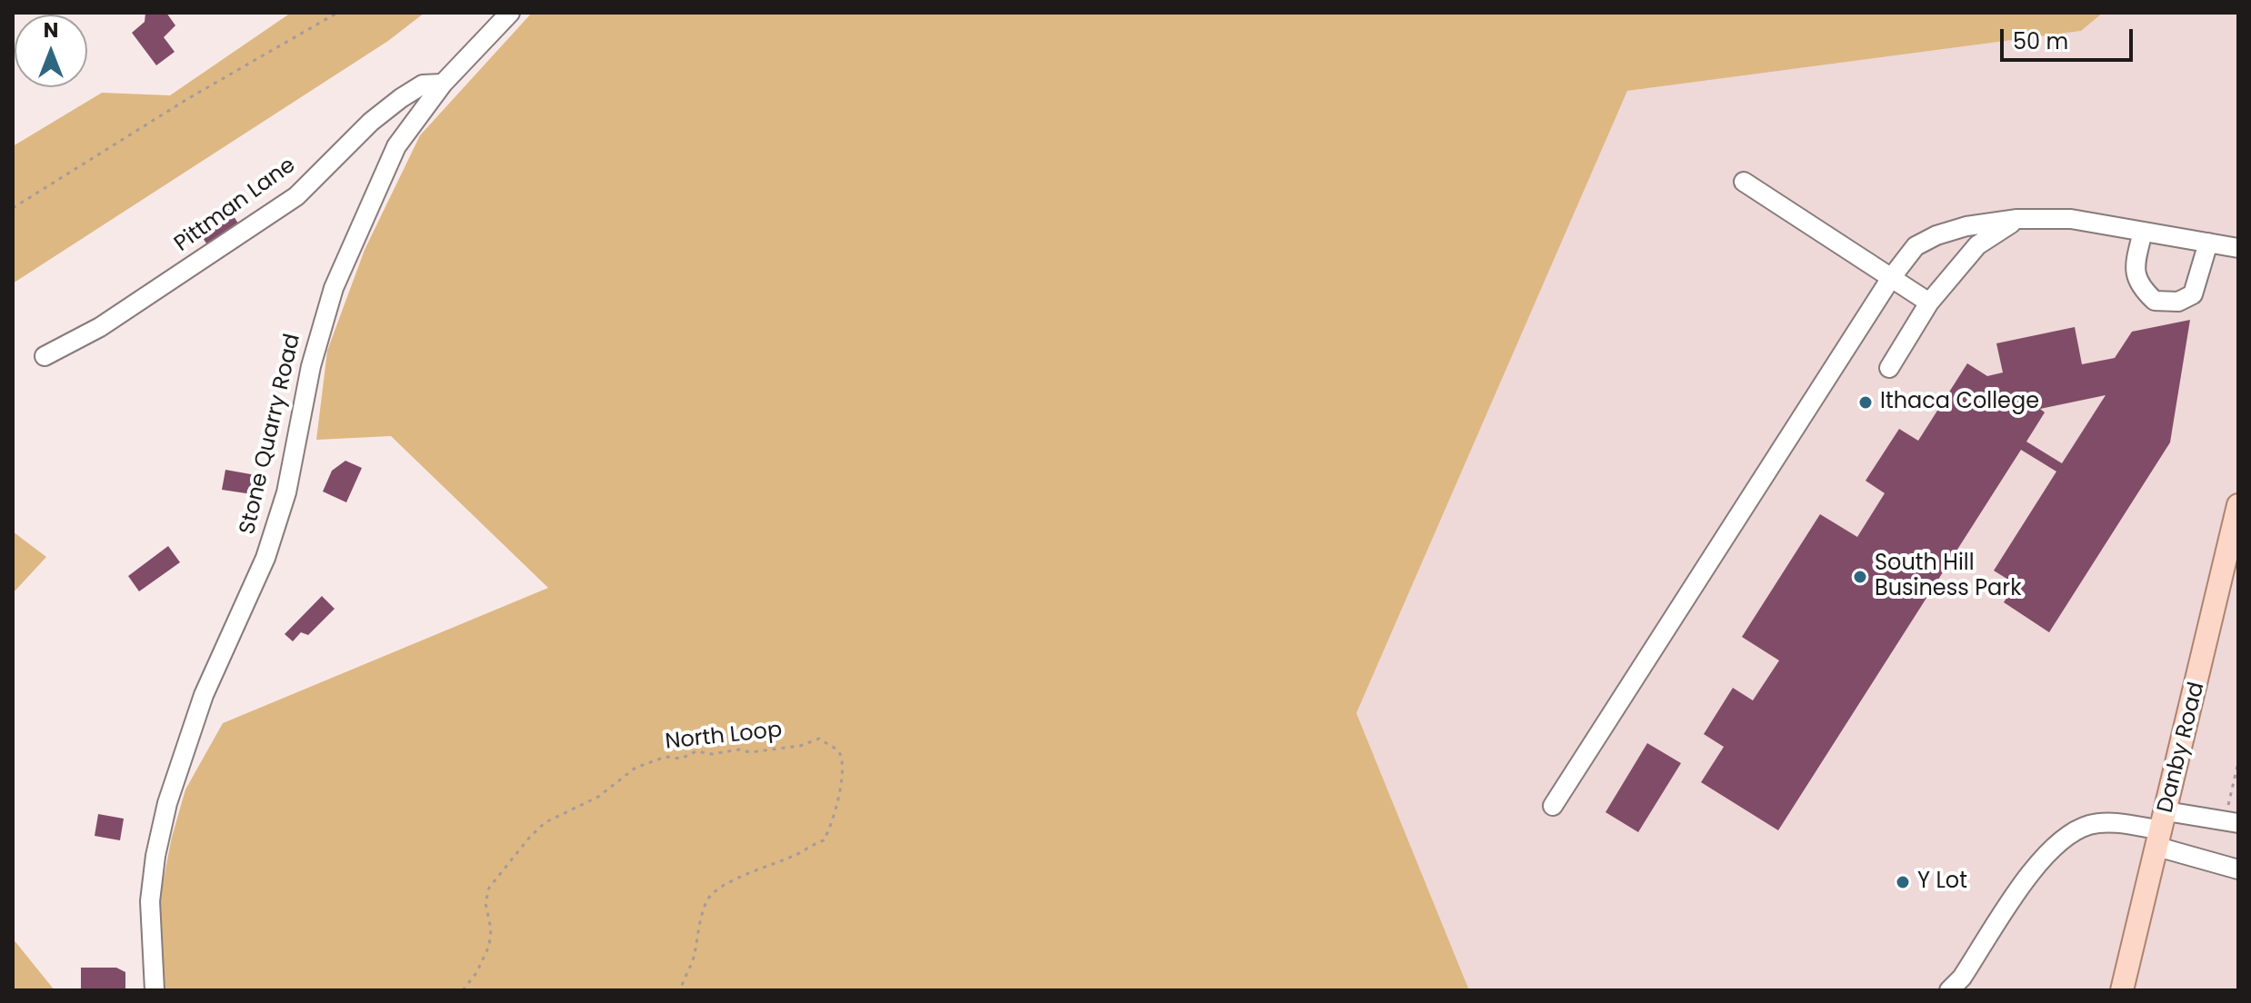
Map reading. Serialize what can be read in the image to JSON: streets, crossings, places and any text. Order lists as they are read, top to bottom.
{
  "streets": {
    "main road": ["Danby Road"],
    "street": ["Pittman Lane", "Stone Quarry Road"],
    "path": ["North Loop"]
  },
  "crossings": [
    ["Pittman Lane", "Stone Quarry Road"]
  ],
  "places": ["Ithaca College", "South Hill Business Park", "Y Lot"],
  "scale_bar": "50 m",
  "north": "top"
}
